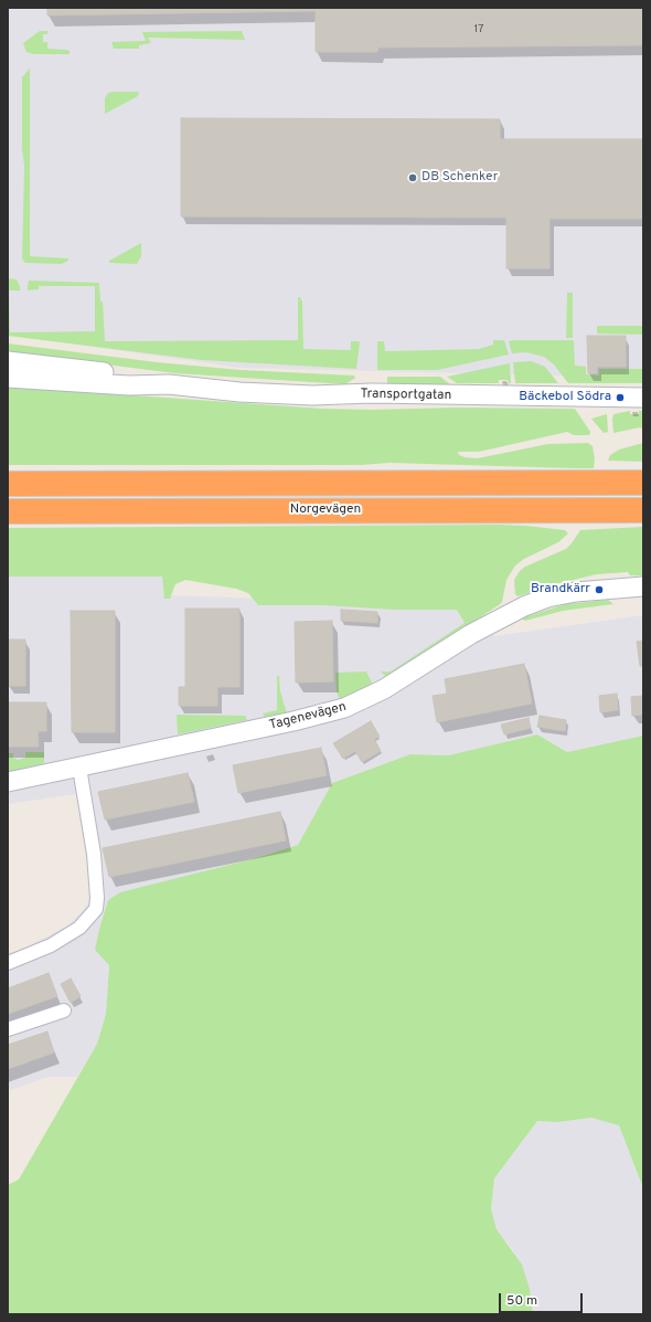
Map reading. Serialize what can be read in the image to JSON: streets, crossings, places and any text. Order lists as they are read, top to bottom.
{
  "streets": {
    "highway": ["Norgevägen"],
    "street": ["Transportgatan", "Tagenevägen"]
  },
  "places": ["DB Schenker", "Bäckebol Södra", "Brandkärr"],
  "house_numbers": ["17"],
  "scale_bar": "50 m"
}
